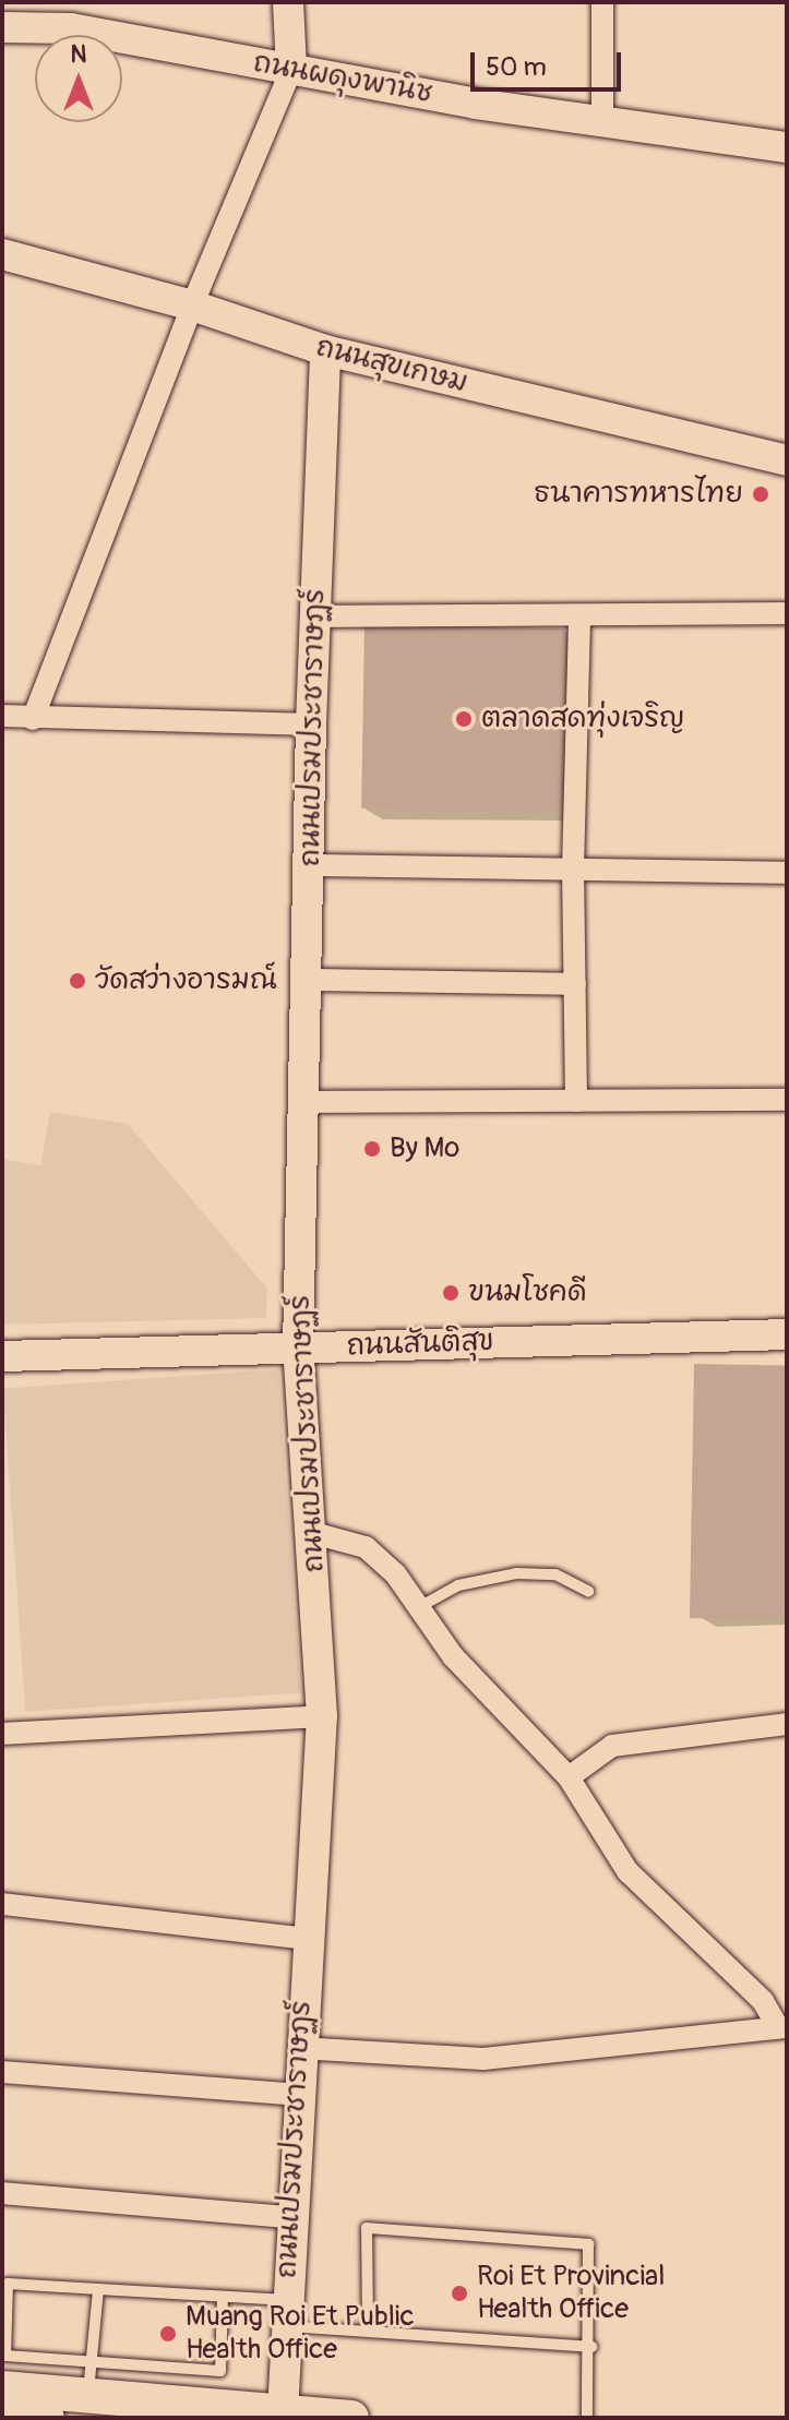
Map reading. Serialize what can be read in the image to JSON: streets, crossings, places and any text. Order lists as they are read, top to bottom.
{
  "streets": {
    "street": [
      "ถนนผดุงพานิช",
      "ถนนสุขเกษม",
      "ถนนเปรมประชาราษฏร์",
      "ถนนสันติสุข"
    ]
  },
  "crossings": [
    ["ถนนสุขเกษม", "ถนนเปรมประชาราษฏร์"],
    ["ถนนเปรมประชาราษฏร์", "ถนนสันติสุข"]
  ],
  "places": [
    "ธนาคารทหารไทย",
    "ตลาดสดทุ่งเจริญ",
    "วัดสว่างอารมณ์",
    "By Mo",
    "ขนมโชคดี",
    "Roi Et Provincial Health Office",
    "Muang Roi Et Public Health Office"
  ],
  "scale_bar": "50 m",
  "north": "top"
}
